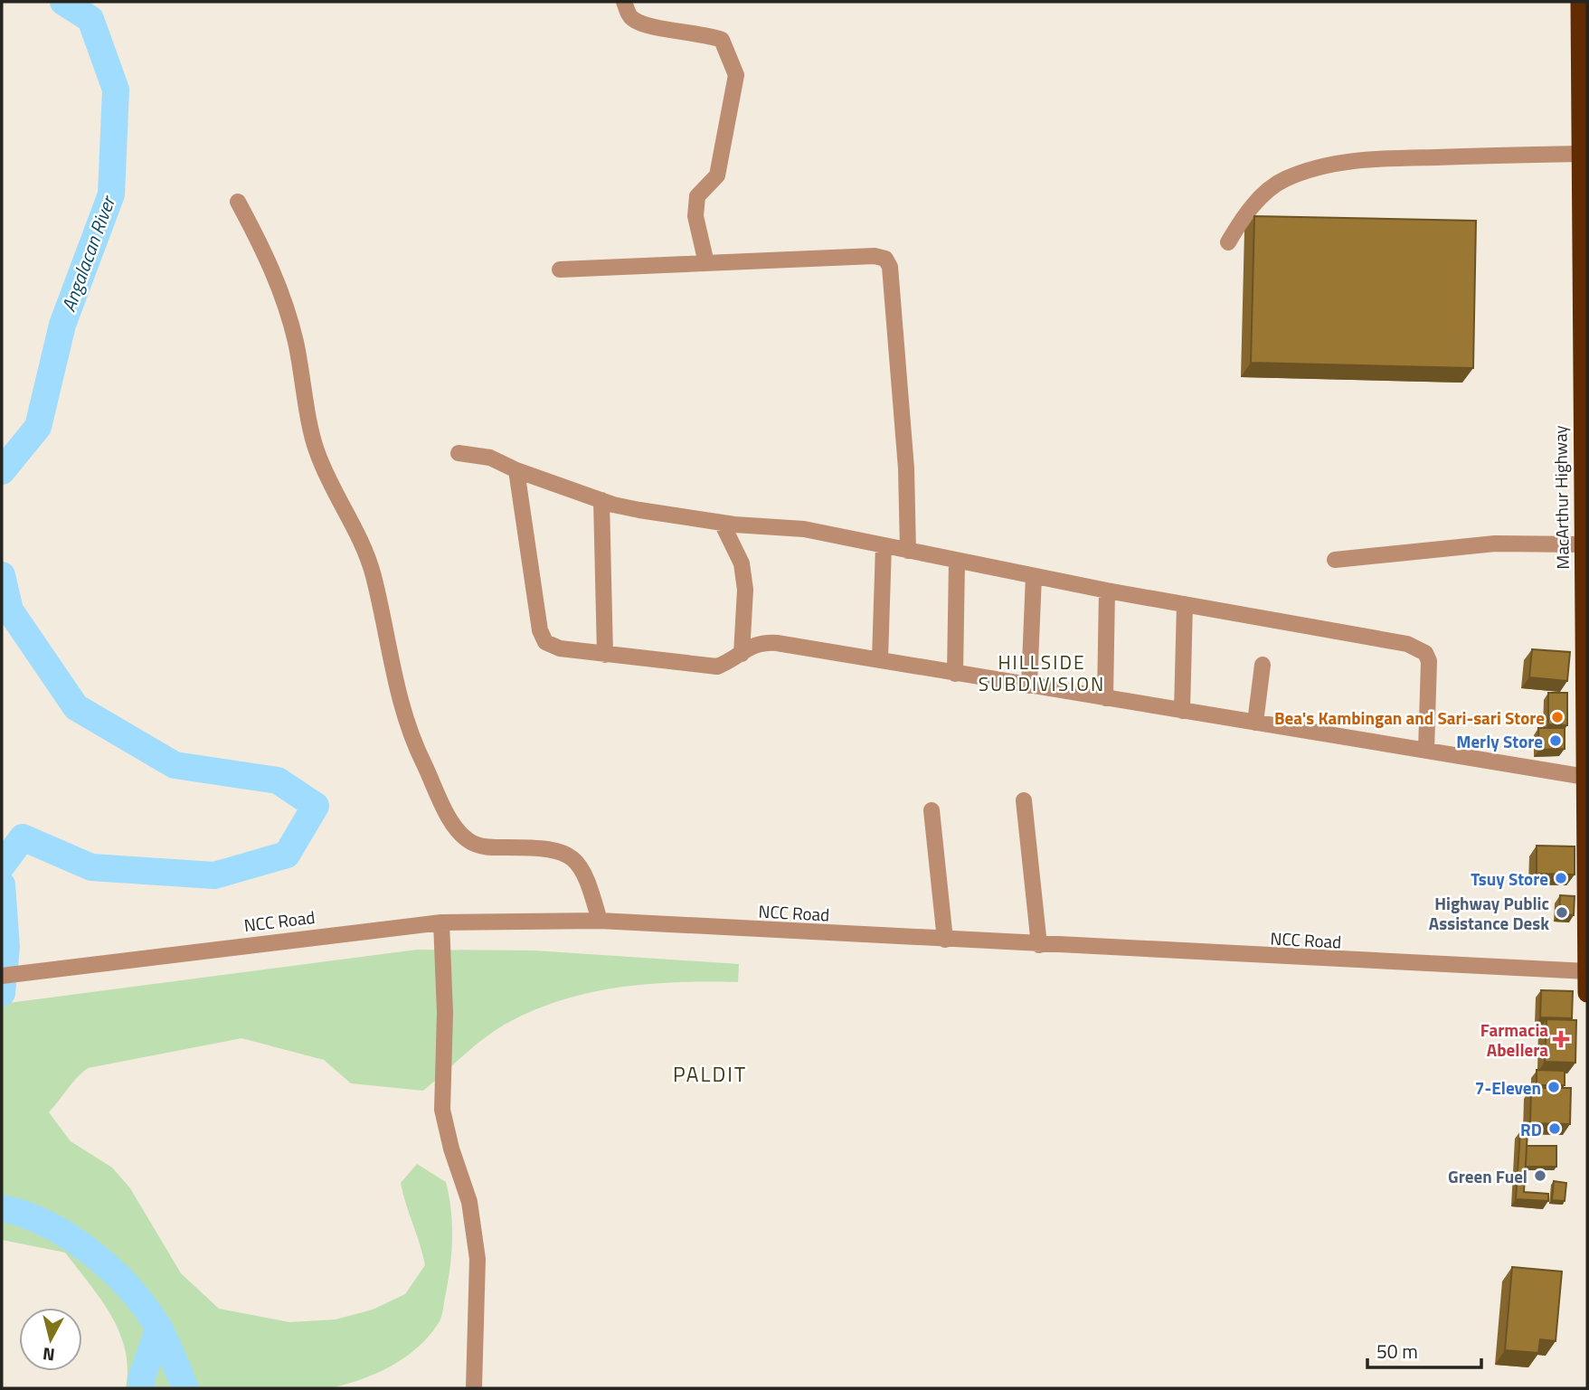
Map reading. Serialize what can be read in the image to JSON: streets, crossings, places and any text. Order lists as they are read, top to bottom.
{
  "streets": {
    "highway": ["MacArthur Highway"],
    "street": ["NCC Road"]
  },
  "crossings": [
    ["MacArthur Highway", "NCC Road"]
  ],
  "districts": ["HILLSIDE SUBDIVISION", "PALDIT"],
  "water": ["Angalacan River"],
  "places": {
    "other": [
      "Bea's Kambingan and Sari-sari Store",
      "Merly Store",
      "Tsuy Store",
      "Highway Public Assistance Desk",
      "7-Eleven",
      "RD",
      "Green Fuel"
    ],
    "health": ["Farmacia Abellera"]
  },
  "scale_bar": "50 m",
  "north": "bottom"
}
